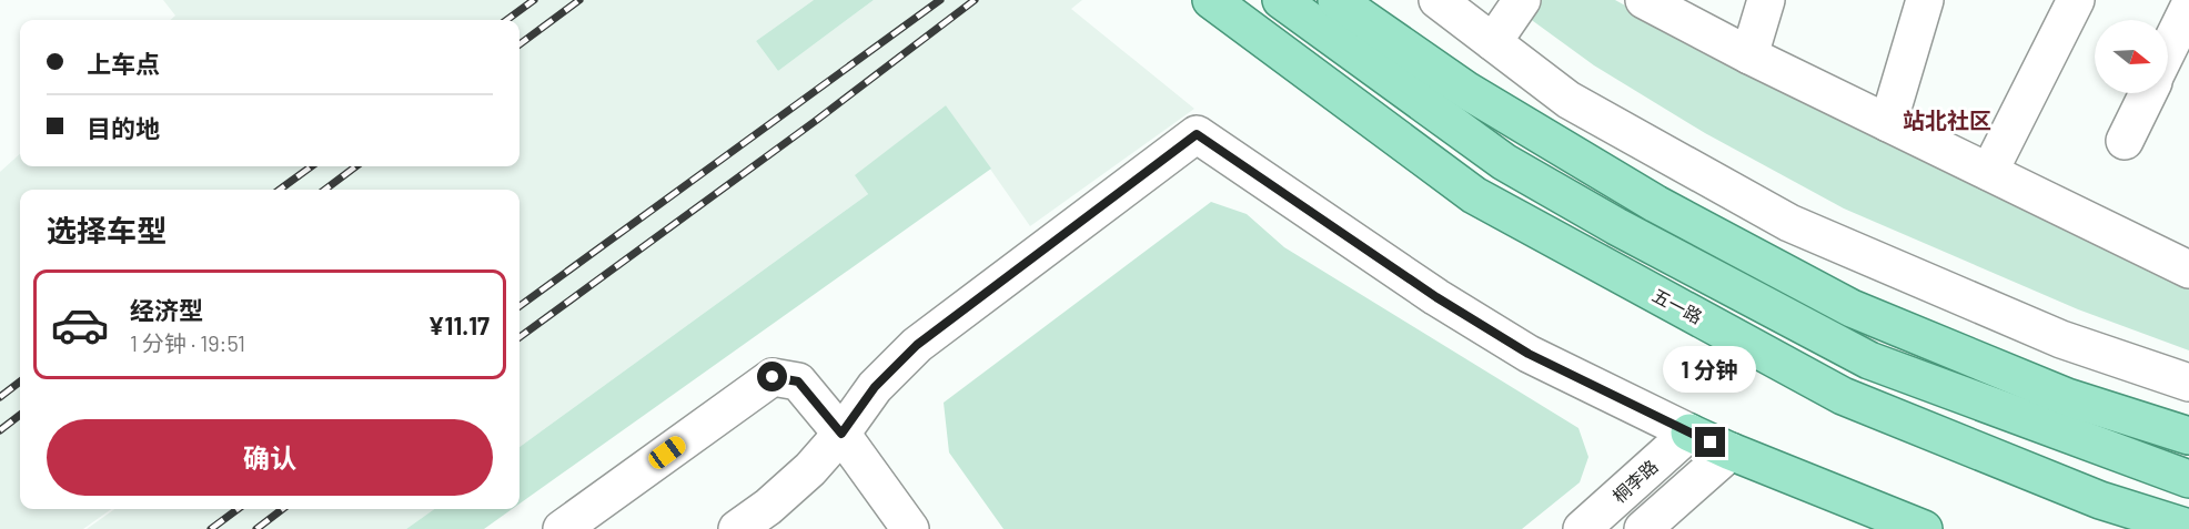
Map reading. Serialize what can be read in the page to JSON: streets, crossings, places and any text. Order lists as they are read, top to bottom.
{
  "streets": {
    "main road": ["五一路"],
    "street": ["桐李路"]
  },
  "districts": ["站北社区"],
  "north": "right",
  "page": {
    "banner": ["上车点", "目的地"],
    "heading": "选择车型",
    "list": [
      {
        "name": "经济型",
        "note": "1 分钟 · 19:51",
        "value": "¥11.17"
      }
    ],
    "bubble": "1 分钟",
    "buttons": "确认"
  }
}
